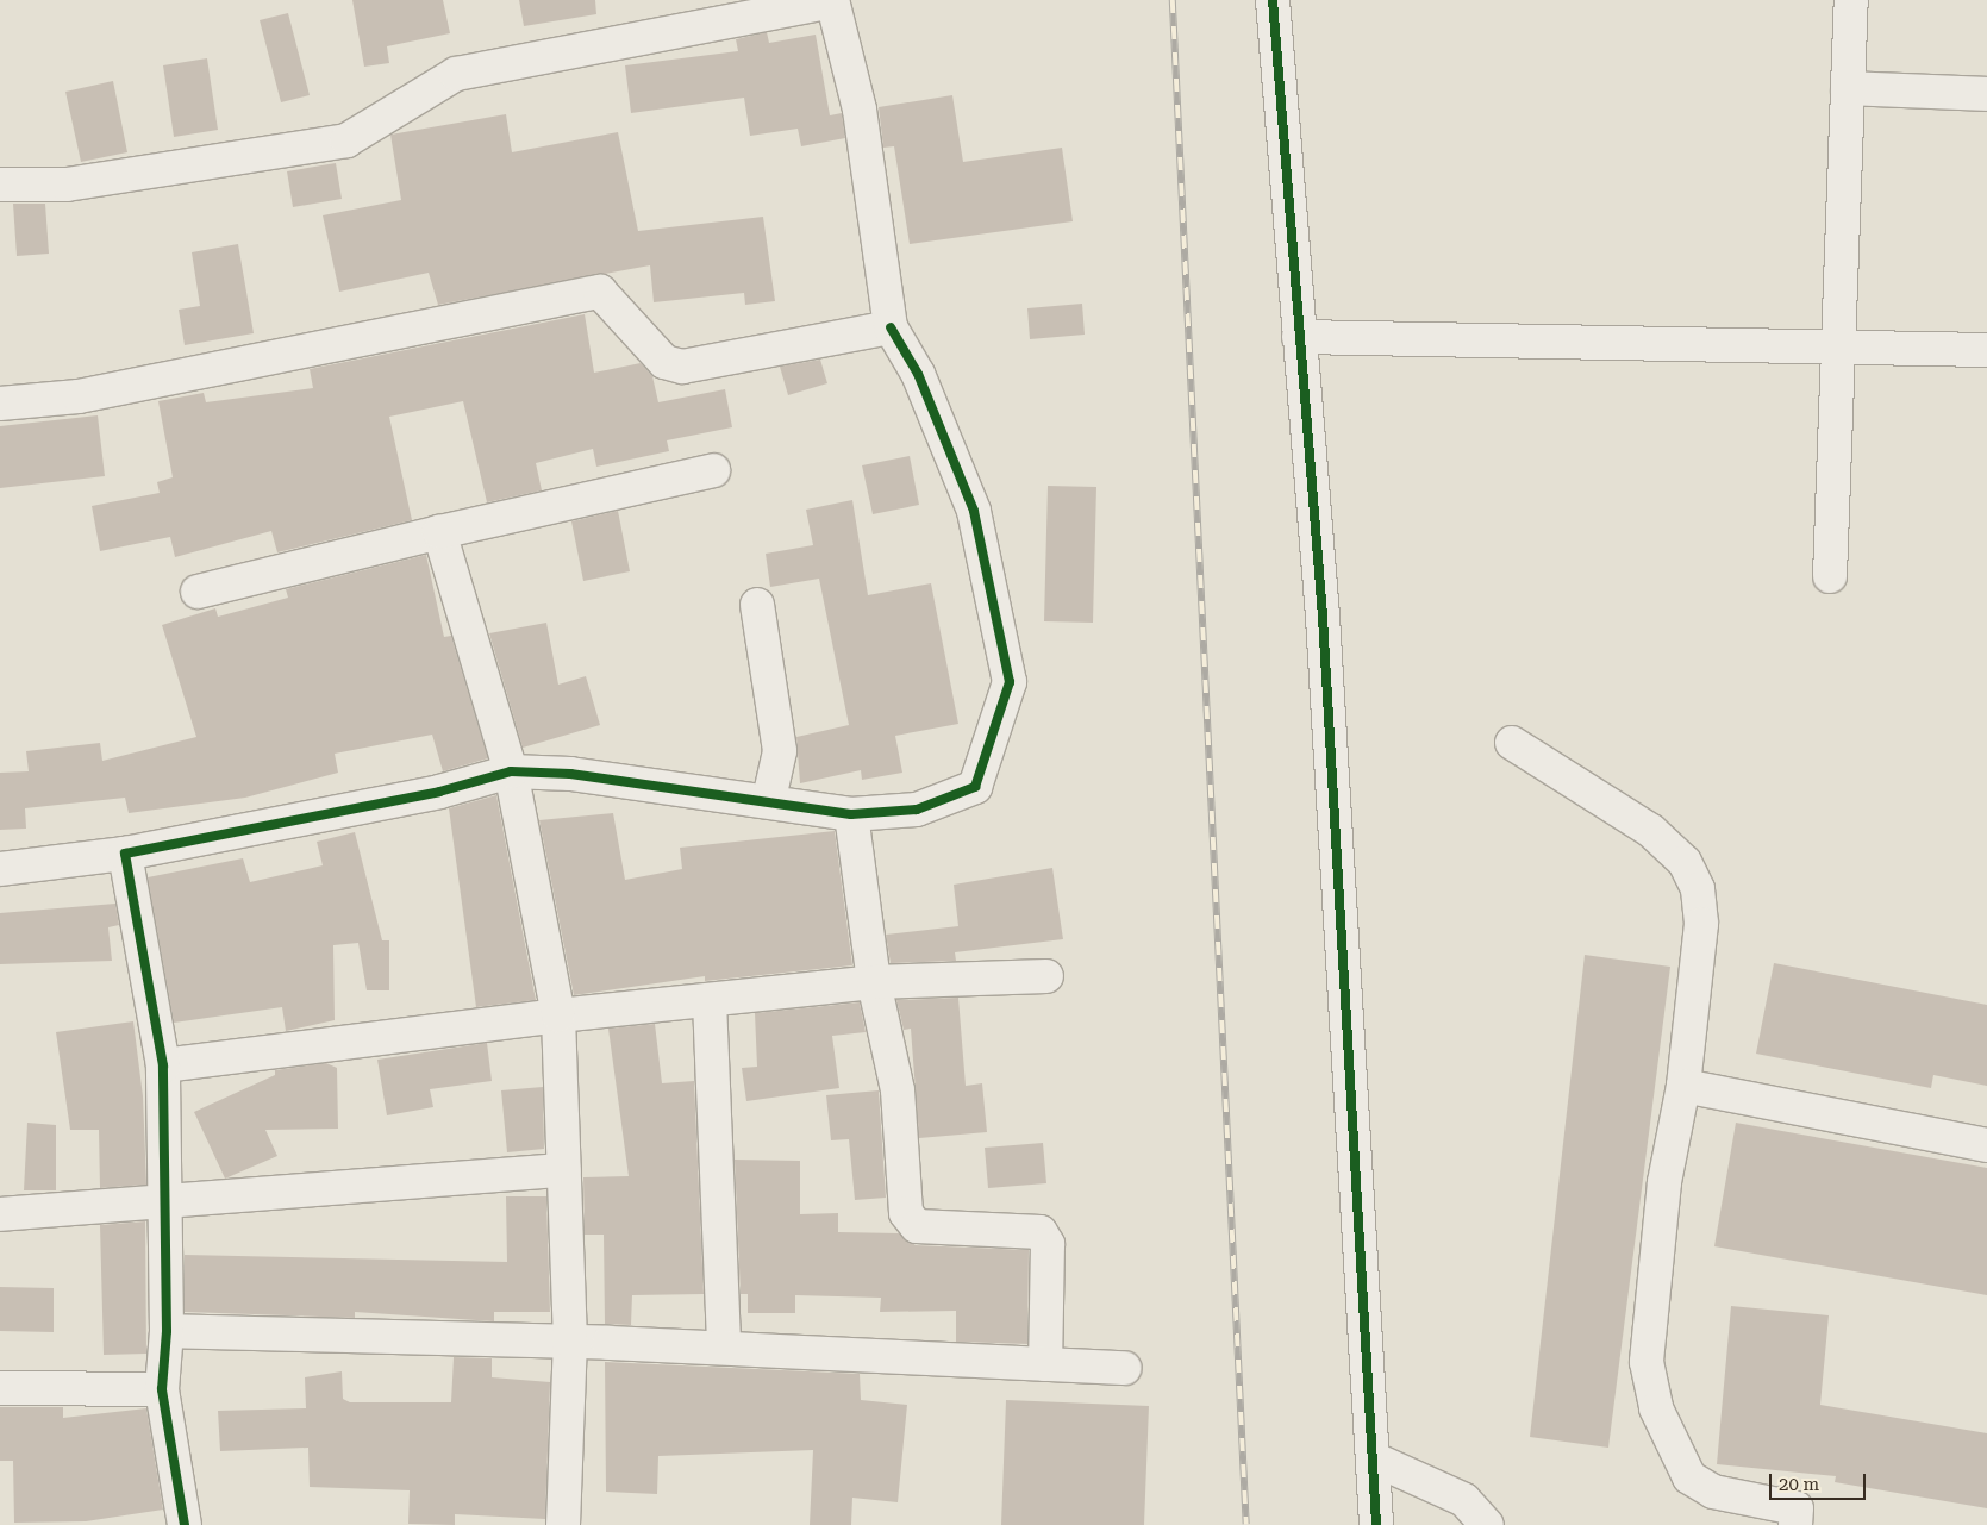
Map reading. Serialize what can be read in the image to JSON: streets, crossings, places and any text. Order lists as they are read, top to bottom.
{
  "scale_bar": "20 m"
}
